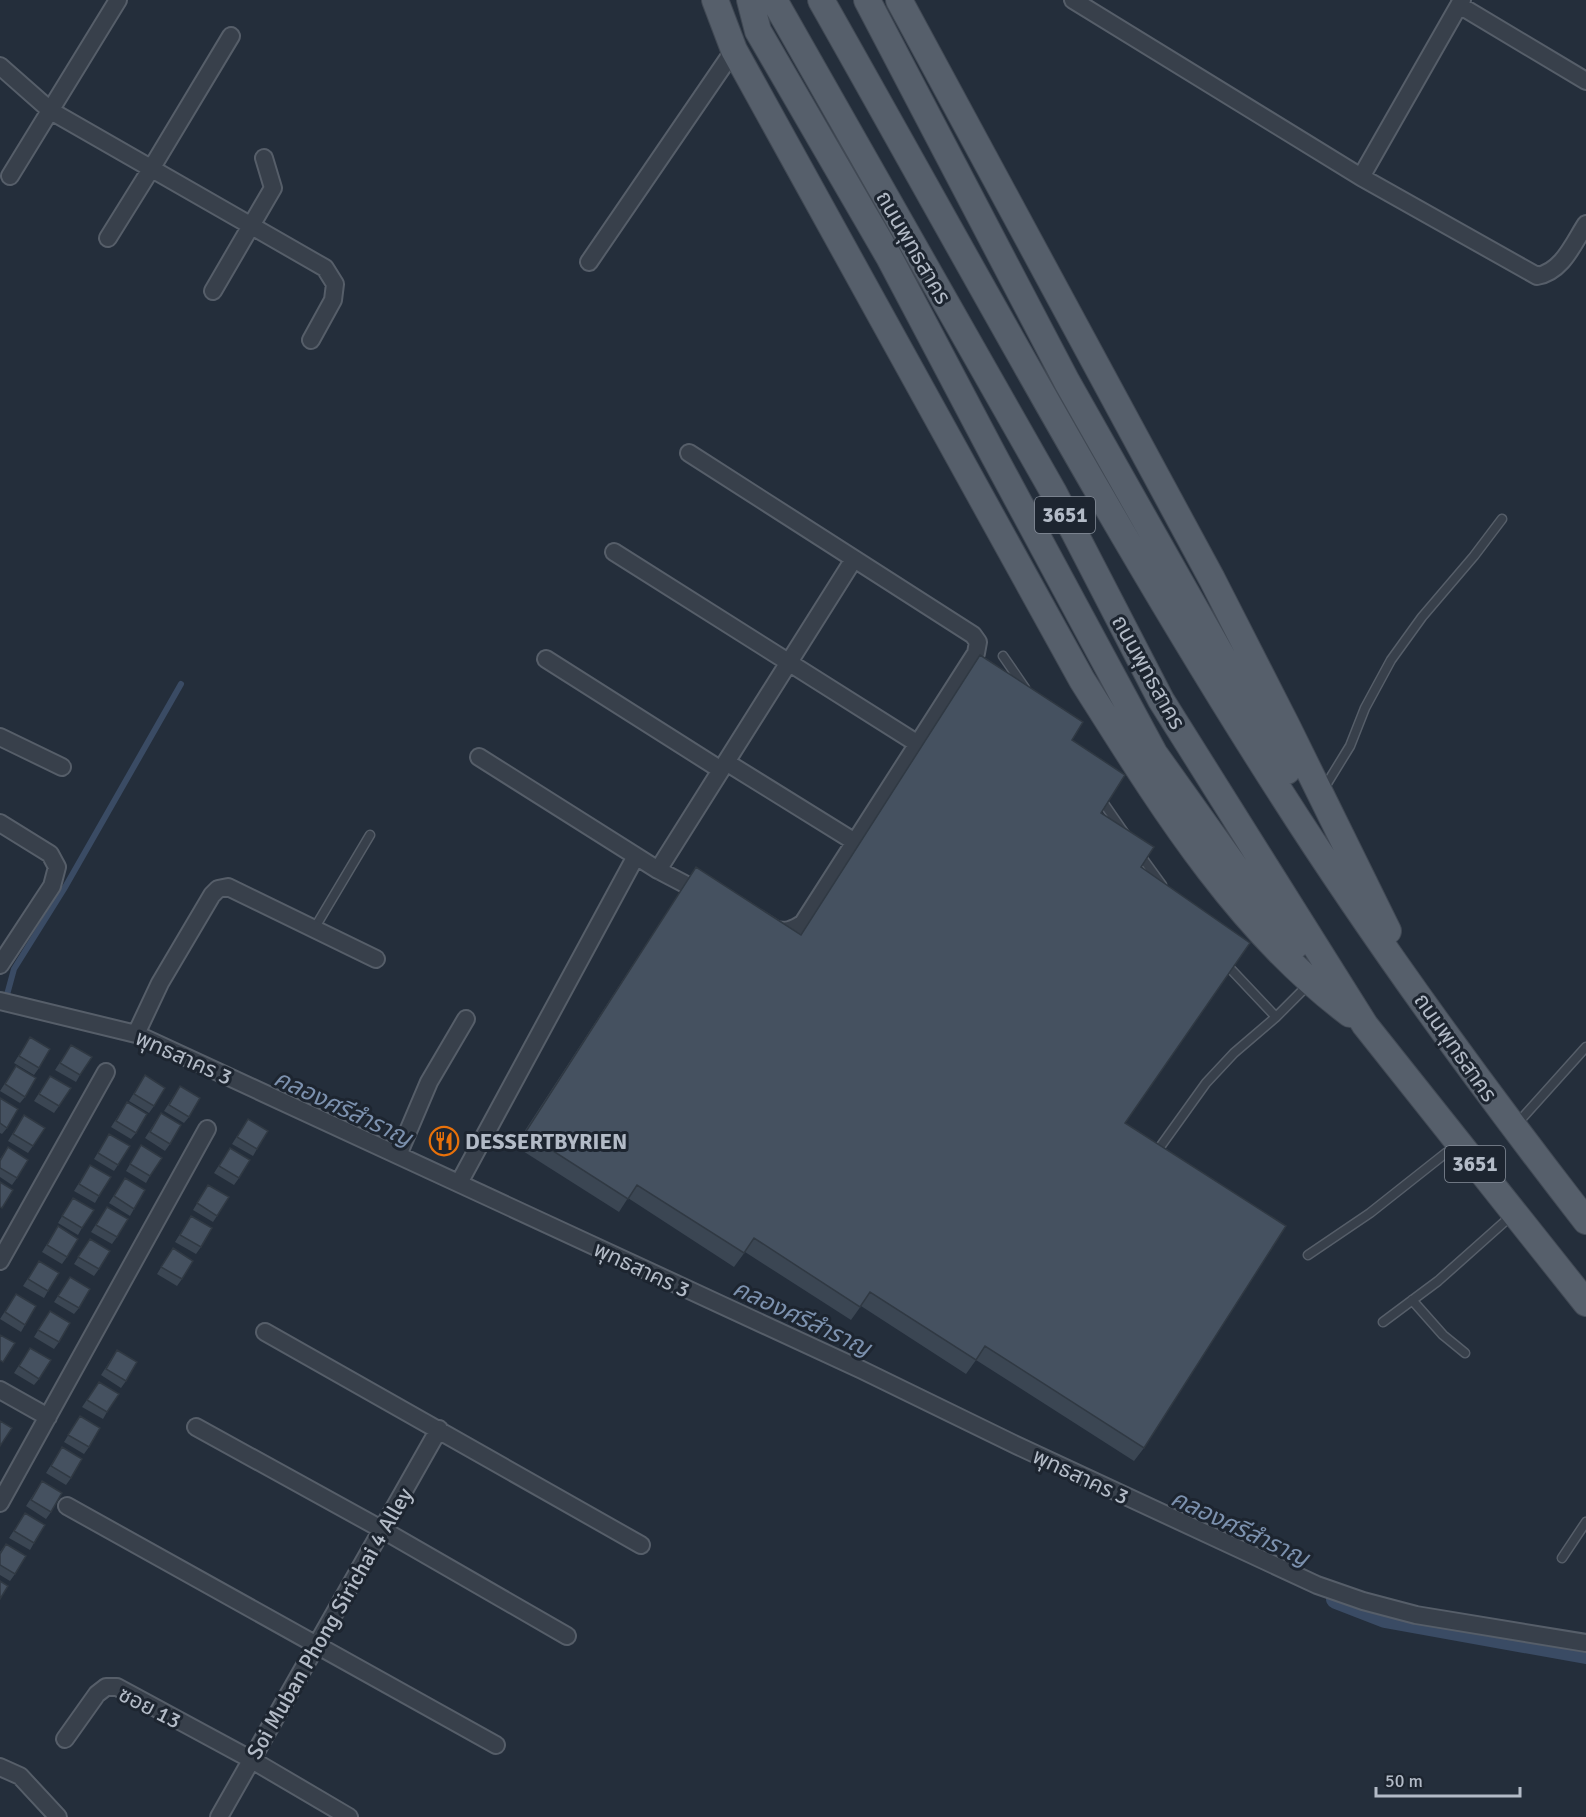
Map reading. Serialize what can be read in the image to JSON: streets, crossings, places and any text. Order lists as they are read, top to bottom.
{
  "streets": {
    "main road": ["ถนนพุทธสาคร", "3651"],
    "street": ["พุทธสาคร 3", "Soi Muban Phong Sirichai 4 Alley", "ซอย 13"]
  },
  "crossings": [
    ["Soi Muban Phong Sirichai 4 Alley", "ซอย 13"]
  ],
  "water": ["คลองศรีสำราญ"],
  "places": {
    "restaurant": ["DESSERTBYRIEN"]
  },
  "scale_bar": "50 m"
}
